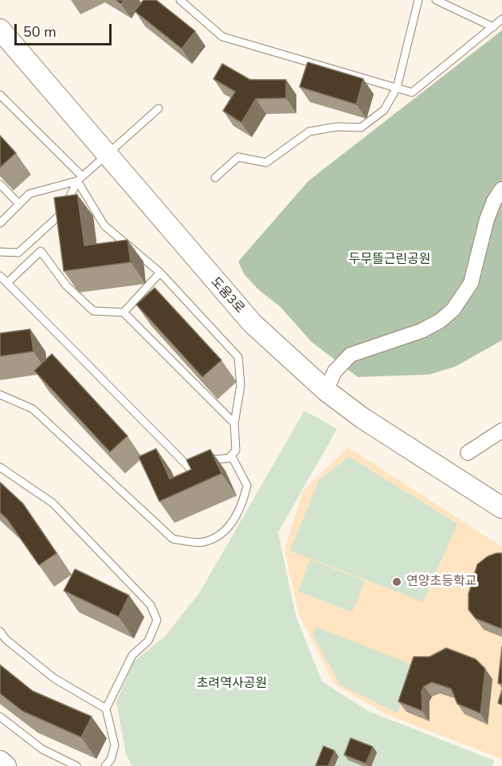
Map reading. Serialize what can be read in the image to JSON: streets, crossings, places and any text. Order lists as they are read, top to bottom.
{
  "streets": {
    "street": ["도움3로"]
  },
  "parks": ["두무뜰근린공원", "초려역사공원"],
  "places": ["연양초등학교"],
  "scale_bar": "50 m"
}
